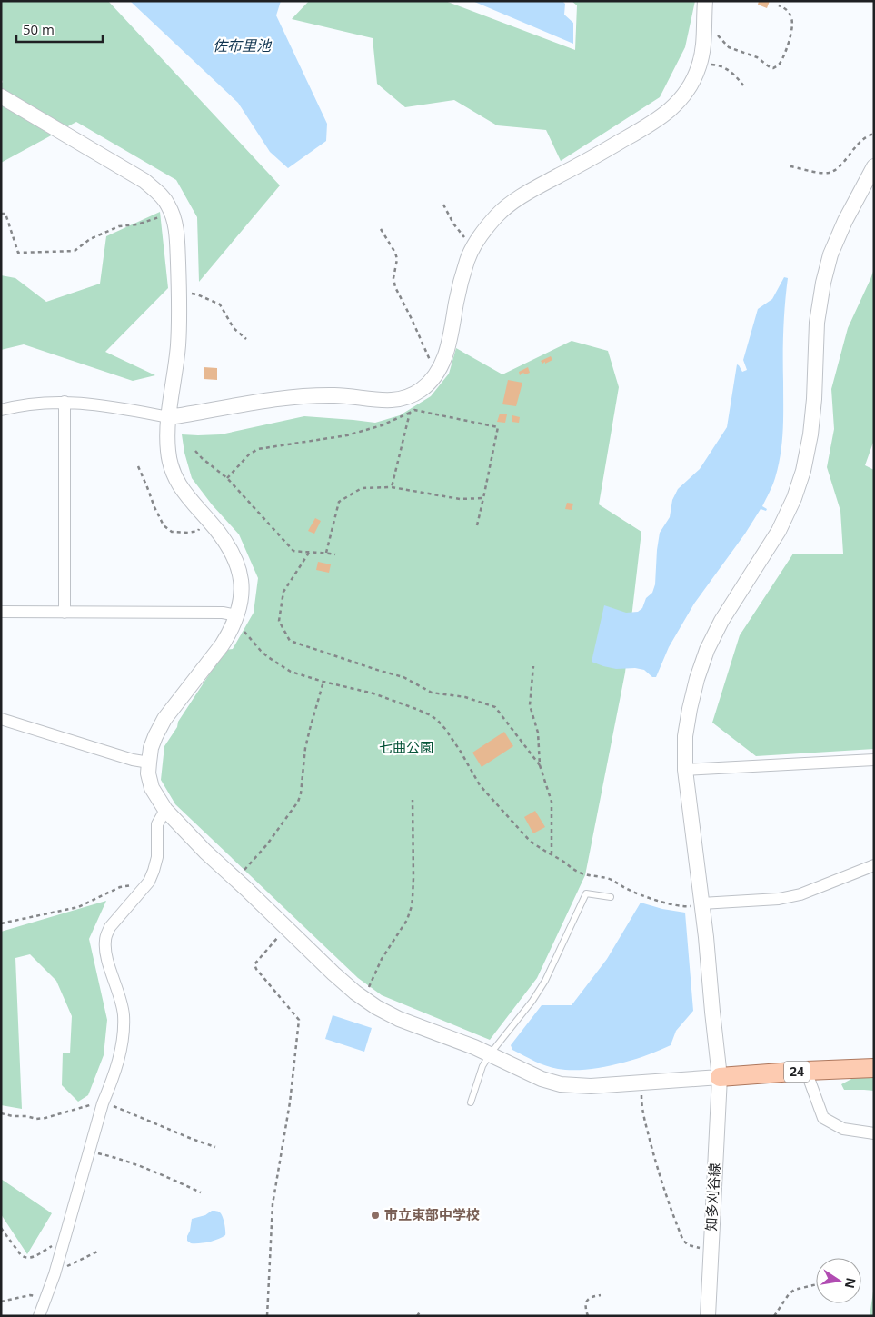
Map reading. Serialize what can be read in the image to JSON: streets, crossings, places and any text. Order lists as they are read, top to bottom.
{
  "streets": {
    "main road": ["24"],
    "street": ["知多刈谷線"]
  },
  "crossings": [
    ["24", "知多刈谷線"]
  ],
  "water": ["佐布里池"],
  "parks": ["七曲公園"],
  "places": ["市立東部中学校"],
  "scale_bar": "50 m",
  "north": "right"
}
